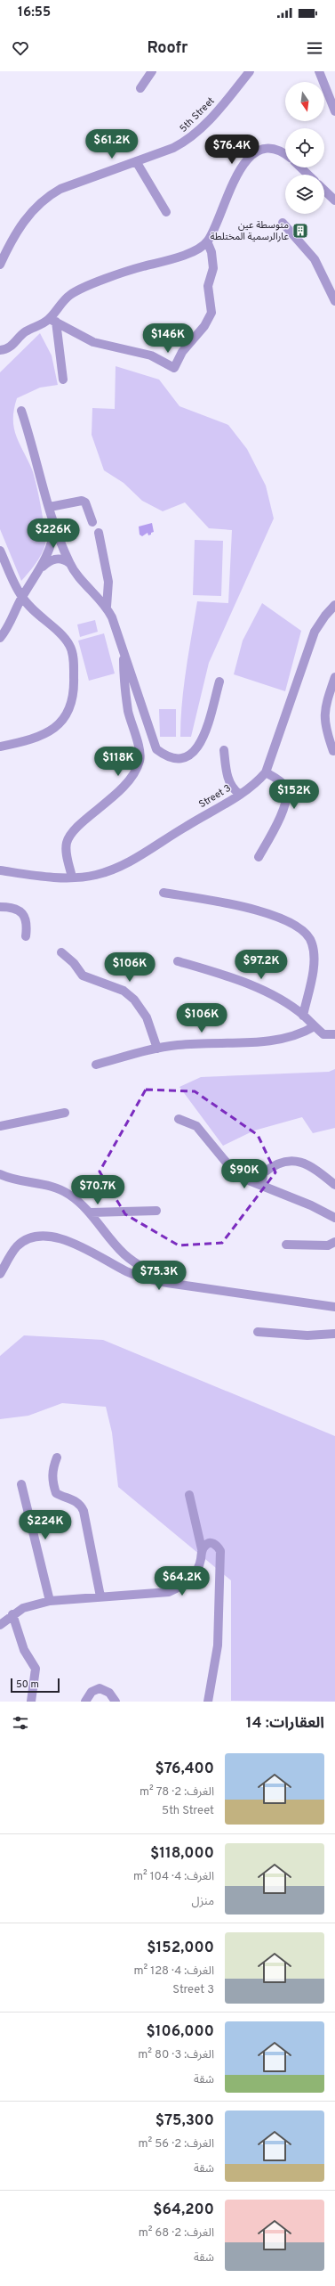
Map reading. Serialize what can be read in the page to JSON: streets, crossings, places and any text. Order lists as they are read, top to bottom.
{
  "streets": {
    "street": ["5th Street", "Street 3"]
  },
  "places": {
    "building": ["متوسطة عين عارالرسمية المختلطة"]
  },
  "scale_bar": "50 m",
  "north": "bottom",
  "page": {
    "status": "16:55",
    "header": "Roofr",
    "price": [
      "$61.2K",
      "$76.4K",
      "$146K",
      "$226K",
      "$118K",
      "$152K",
      "$97.2K",
      "$106K",
      "$106K",
      "$90K",
      "$70.7K",
      "$75.3K",
      "$224K",
      "$64.2K"
    ],
    "scale": "50 m",
    "heading": "العقارات: 14",
    "list": [
      {
        "name": "$76,400",
        "note": "الغرف: 2 · 78 m² · 5th Street"
      },
      {
        "name": "$118,000",
        "note": "الغرف: 4 · 104 m² · منزل"
      },
      {
        "name": "$152,000",
        "note": "الغرف: 4 · 128 m² · Street 3"
      },
      {
        "name": "$106,000",
        "note": "الغرف: 3 · 80 m² · شقة"
      },
      {
        "name": "$75,300",
        "note": "الغرف: 2 · 56 m² · شقة"
      },
      {
        "name": "$64,200",
        "note": "الغرف: 2 · 68 m² · شقة"
      }
    ]
  }
}
